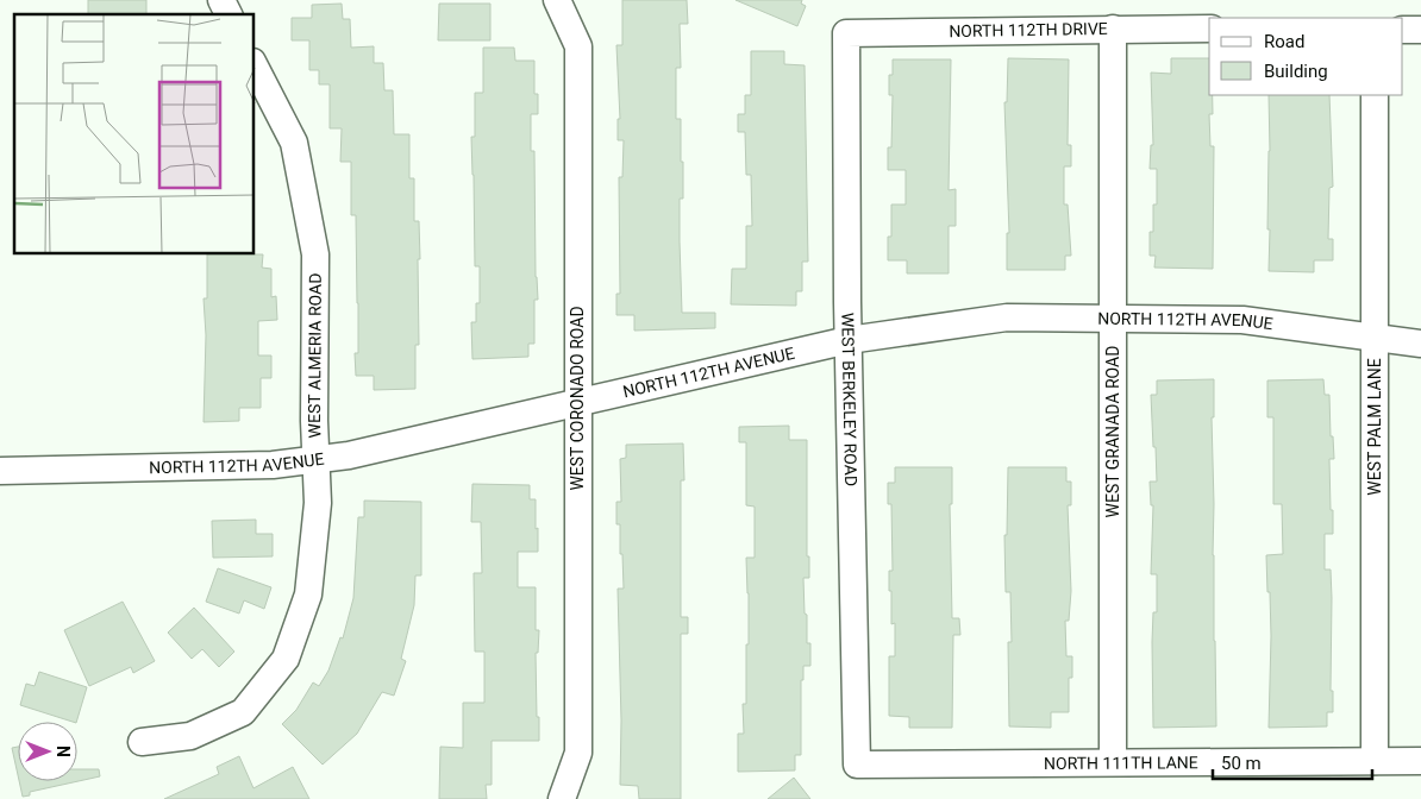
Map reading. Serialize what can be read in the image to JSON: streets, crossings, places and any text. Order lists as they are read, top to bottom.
{
  "streets": {
    "street": [
      "NORTH 112TH DRIVE",
      "NORTH 112TH AVENUE",
      "WEST ALMERIA ROAD",
      "WEST CORONADO ROAD",
      "WEST BERKELEY ROAD",
      "WEST PALM LANE",
      "WEST GRANADA ROAD",
      "NORTH 111TH LANE"
    ]
  },
  "crossings": [
    ["NORTH 112TH DRIVE", "WEST BERKELEY ROAD"],
    ["NORTH 112TH DRIVE", "WEST GRANADA ROAD"],
    ["NORTH 112TH AVENUE", "WEST ALMERIA ROAD"],
    ["NORTH 112TH AVENUE", "WEST CORONADO ROAD"],
    ["NORTH 112TH AVENUE", "WEST BERKELEY ROAD"],
    ["NORTH 112TH AVENUE", "WEST PALM LANE"],
    ["NORTH 112TH AVENUE", "WEST GRANADA ROAD"],
    ["WEST BERKELEY ROAD", "NORTH 111TH LANE"],
    ["WEST PALM LANE", "NORTH 111TH LANE"],
    ["WEST GRANADA ROAD", "NORTH 111TH LANE"]
  ],
  "legend": ["Road", "Building"],
  "scale_bar": "50 m",
  "north": "right"
}
